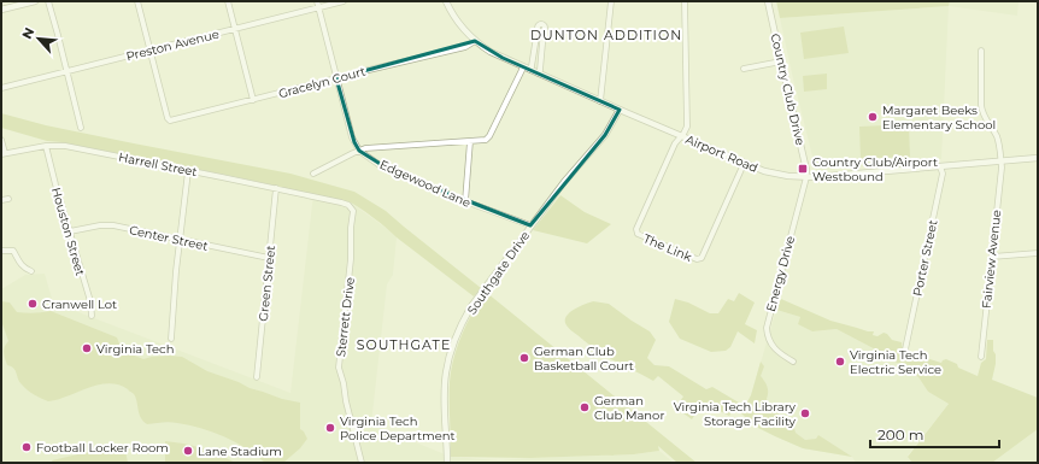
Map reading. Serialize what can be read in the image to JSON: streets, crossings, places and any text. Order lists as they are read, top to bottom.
{
  "streets": {
    "street": [
      "Preston Avenue",
      "Gracelyn Court",
      "Country Club Drive",
      "Airport Road",
      "Harrell Street",
      "Edgewood Lane",
      "Houston Street",
      "Center Street",
      "The Link",
      "Porter Street",
      "Fairview Avenue",
      "Southgate Drive",
      "Energy Drive",
      "Green Street",
      "Sterrett Drive"
    ]
  },
  "crossings": [
    ["Preston Avenue", "Gracelyn Court"],
    ["Gracelyn Court", "Airport Road"],
    ["Country Club Drive", "Airport Road"],
    ["Country Club Drive", "Energy Drive"],
    ["Airport Road", "The Link"],
    ["Airport Road", "Porter Street"],
    ["Airport Road", "Fairview Avenue"],
    ["Airport Road", "Southgate Drive"],
    ["Airport Road", "Energy Drive"],
    ["Harrell Street", "Houston Street"],
    ["Harrell Street", "Green Street"],
    ["Harrell Street", "Sterrett Drive"],
    ["Edgewood Lane", "Southgate Drive"],
    ["Houston Street", "Center Street"],
    ["Center Street", "Green Street"]
  ],
  "districts": ["DUNTON ADDITION", "SOUTHGATE"],
  "places": {
    "other": [
      "Margaret Beeks Elementary School",
      "Cranwell Lot",
      "Virginia Tech",
      "German Club Basketball Court",
      "Virginia Tech Electric Service",
      "German Club Manor",
      "Virginia Tech Library Storage Facility",
      "Virginia Tech Police Department",
      "Football Locker Room",
      "Lane Stadium"
    ],
    "transit": ["Country Club/Airport Westbound"]
  },
  "scale_bar": "200 m",
  "north": "top left"
}
